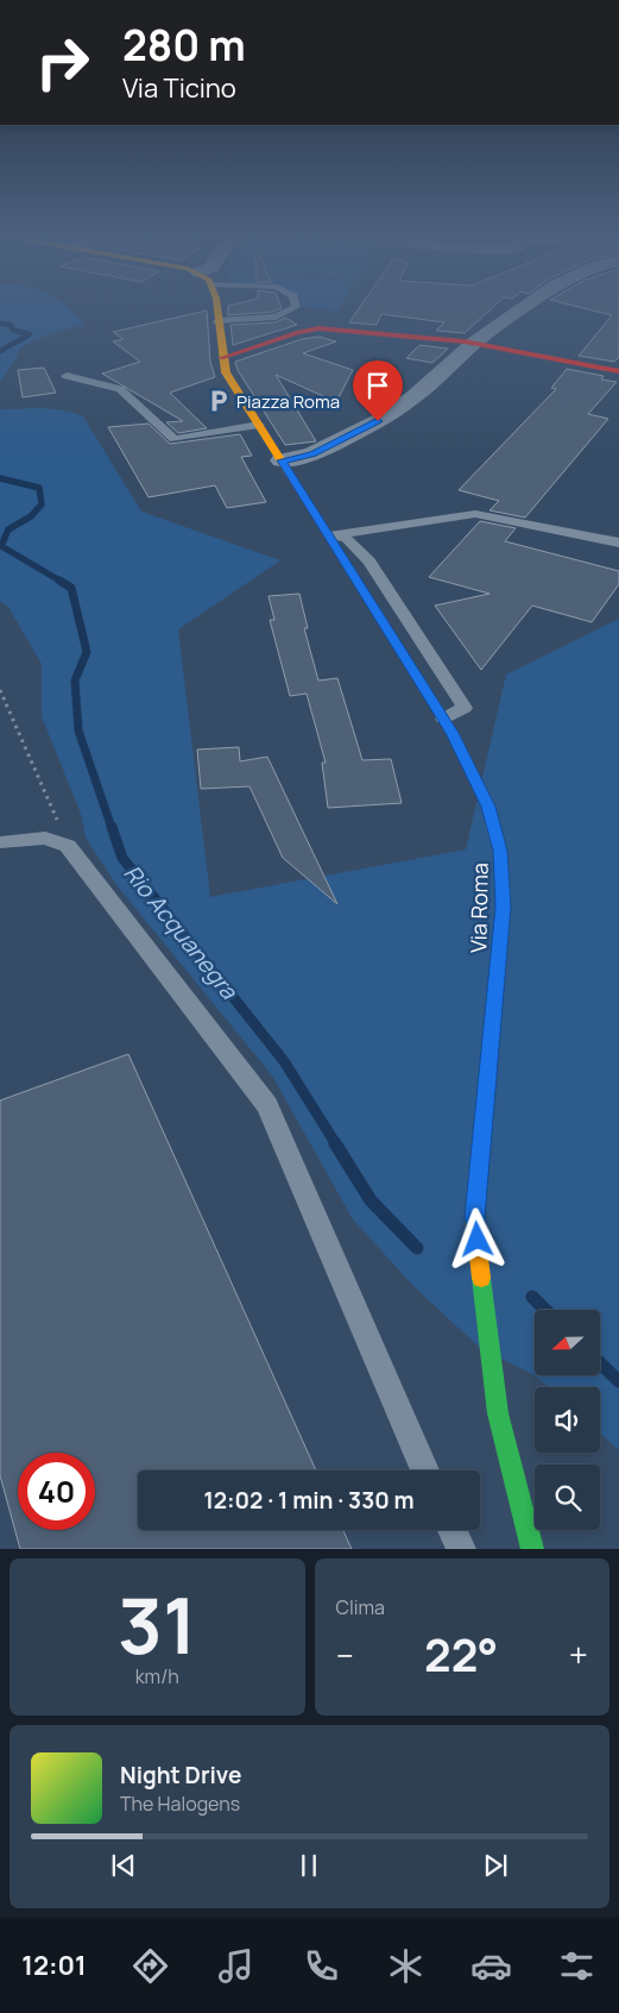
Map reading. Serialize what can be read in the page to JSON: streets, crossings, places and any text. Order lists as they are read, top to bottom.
{
  "streets": {
    "street": ["Via Roma"]
  },
  "water": ["Rio Acquanegra"],
  "places": {
    "parking": ["Piazza Roma"]
  },
  "north": "left",
  "page": {
    "turn": ["280 m", "Via Ticino"],
    "limit": "40",
    "trip": "12:02 · 1 min · 330 m",
    "tile": [
      ["31", "km/h"],
      "Clima"
    ],
    "heat": ["−", "22°", "+"],
    "song": ["Night Drive", "The Halogens"],
    "tabs": "12:01"
  }
}
